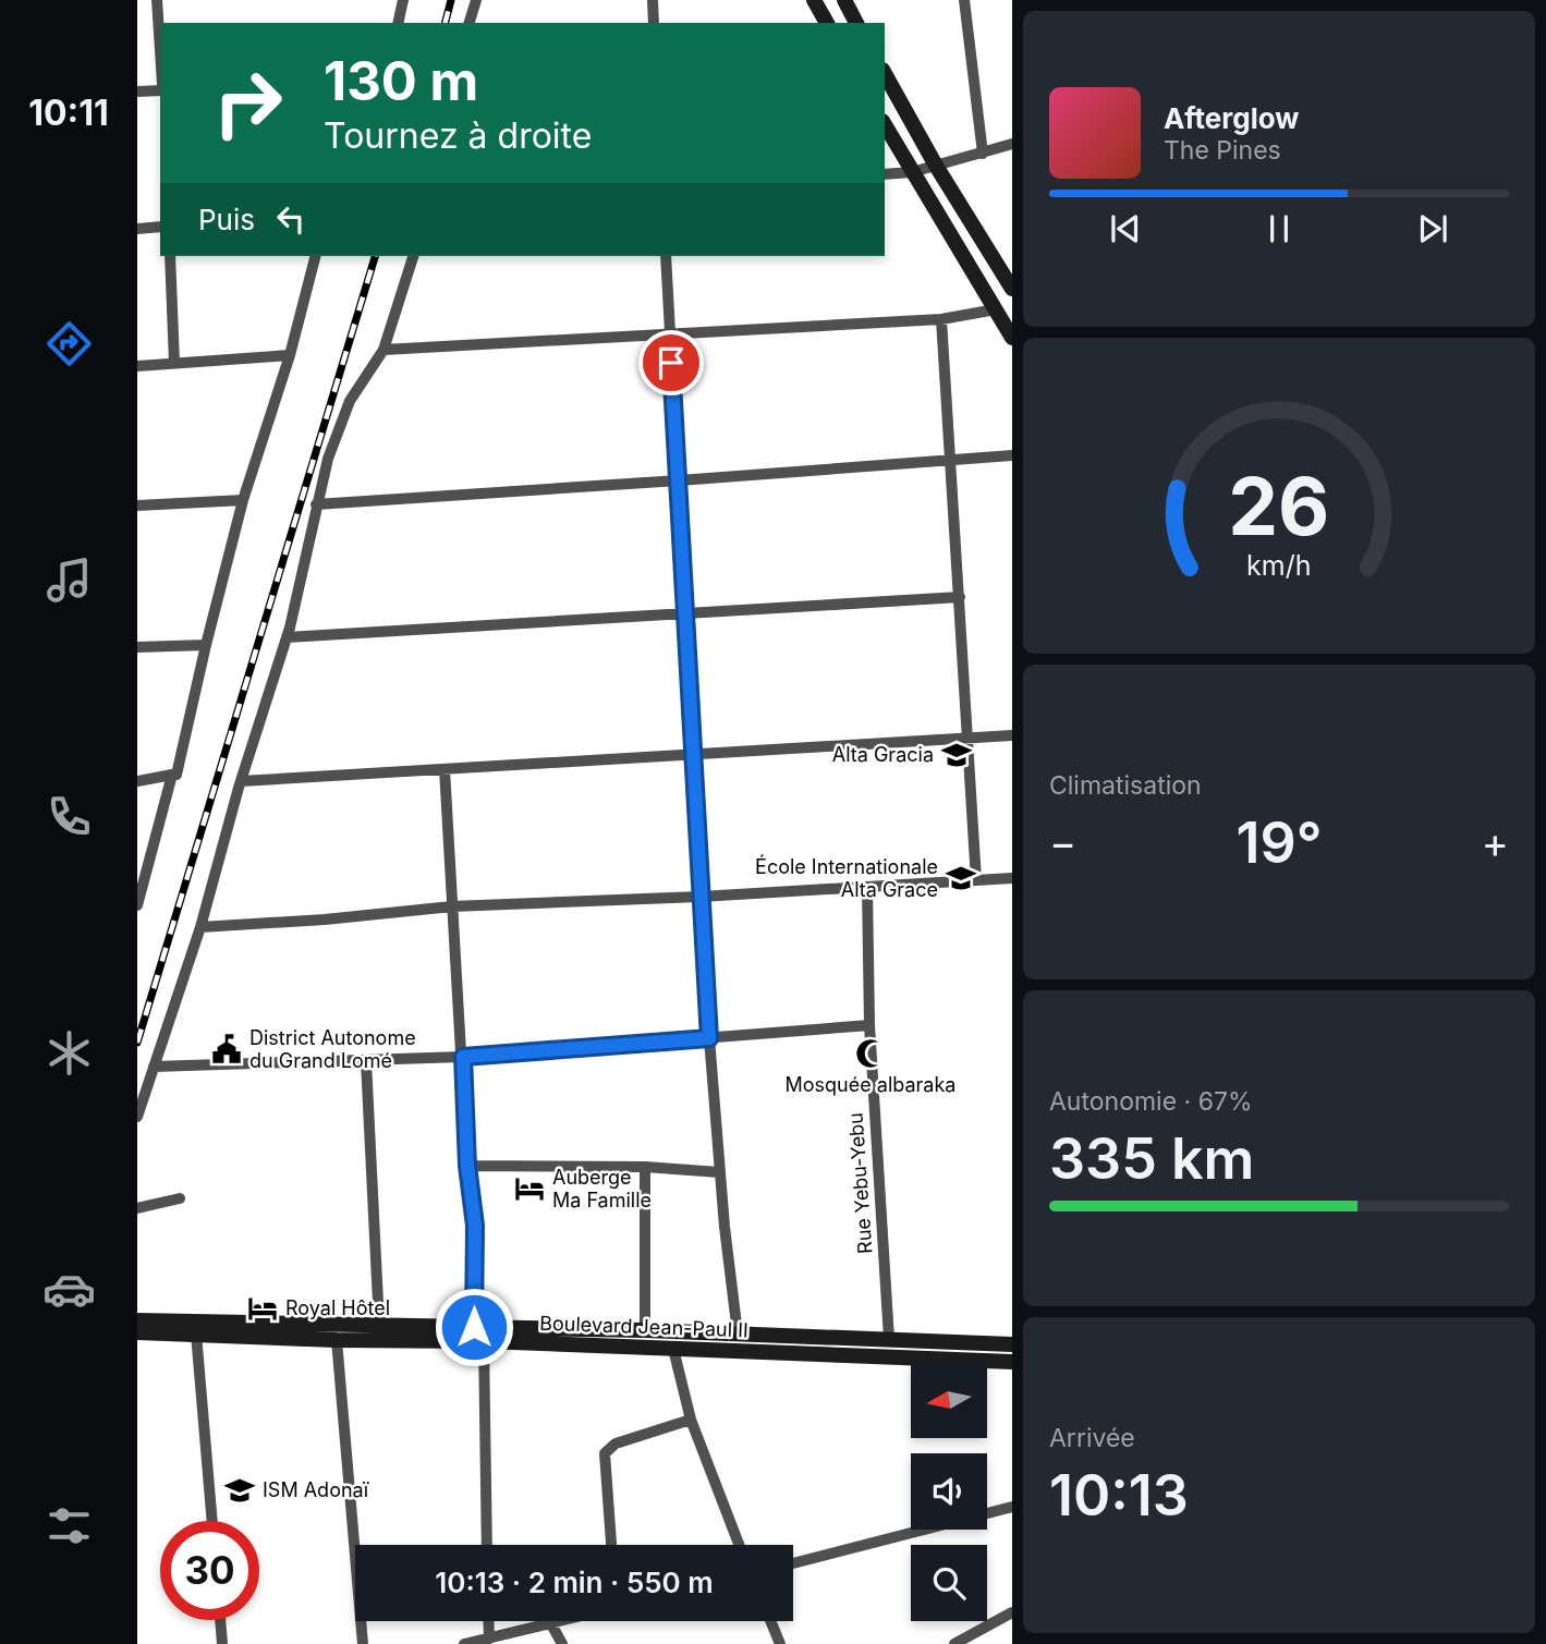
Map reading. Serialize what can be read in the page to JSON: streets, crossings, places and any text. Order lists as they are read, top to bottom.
{
  "streets": {
    "main road": ["Boulevard Jean-Paul II"],
    "street": ["Rue Yebu-Yebu"]
  },
  "crossings": [
    ["Rue Yebu-Yebu", "Boulevard Jean-Paul II"]
  ],
  "places": {
    "school or university": ["Alta Gracia", "École Internationale Alta Grace", "ISM Adonaï"],
    "public building": ["District Autonome du Grand Lomé"],
    "mosque": ["Mosquée albaraka"],
    "hotel": ["Auberge Ma Famille", "Royal Hôtel"]
  },
  "north": "left",
  "page": {
    "tabs": "10:11",
    "turn": ["130 m", "Tournez à droite"],
    "song": ["Afterglow", "The Pines"],
    "then": "Puis",
    "tile": [
      "Climatisation",
      ["Autonomie · 67%", "335 km"],
      ["Arrivée", "10:13"]
    ],
    "heat": ["−", "19°", "+"],
    "limit": "30",
    "trip": "10:13 · 2 min · 550 m",
    "gauge": ["26", "km/h"]
  }
}
